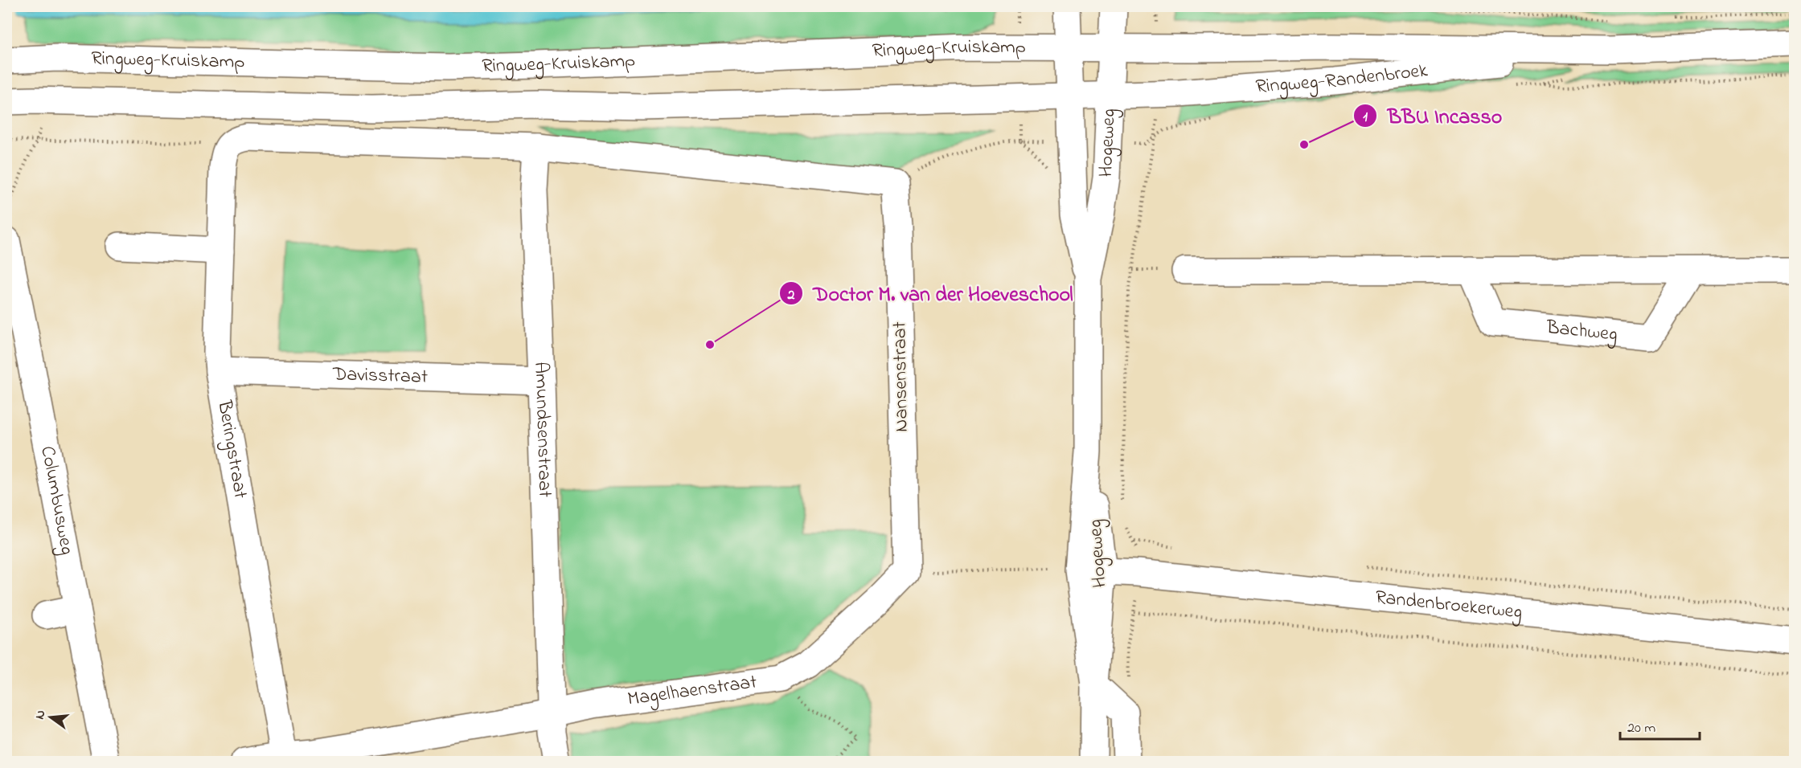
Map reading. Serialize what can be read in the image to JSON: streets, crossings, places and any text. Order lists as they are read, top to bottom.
{
  "streets": {
    "street": [
      "Ringweg-Kruiskamp",
      "Ringweg-Randenbroek",
      "Hogeweg",
      "Bachweg",
      "Davisstraat",
      "Nansenstraat",
      "Amundsenstraat",
      "Beringstraat",
      "Columbusweg",
      "Randenbroekerweg",
      "Magelhaenstraat"
    ]
  },
  "crossings": [
    ["Ringweg-Kruiskamp", "Ringweg-Randenbroek"],
    ["Ringweg-Kruiskamp", "Hogeweg"],
    ["Ringweg-Randenbroek", "Hogeweg"],
    ["Hogeweg", "Randenbroekerweg"],
    ["Davisstraat", "Amundsenstraat"],
    ["Davisstraat", "Beringstraat"],
    ["Nansenstraat", "Magelhaenstraat"],
    ["Amundsenstraat", "Magelhaenstraat"],
    ["Beringstraat", "Magelhaenstraat"]
  ],
  "places": ["BBU Incasso", "Doctor M. van der Hoeveschool"],
  "scale_bar": "20 m",
  "north": "left"
}
